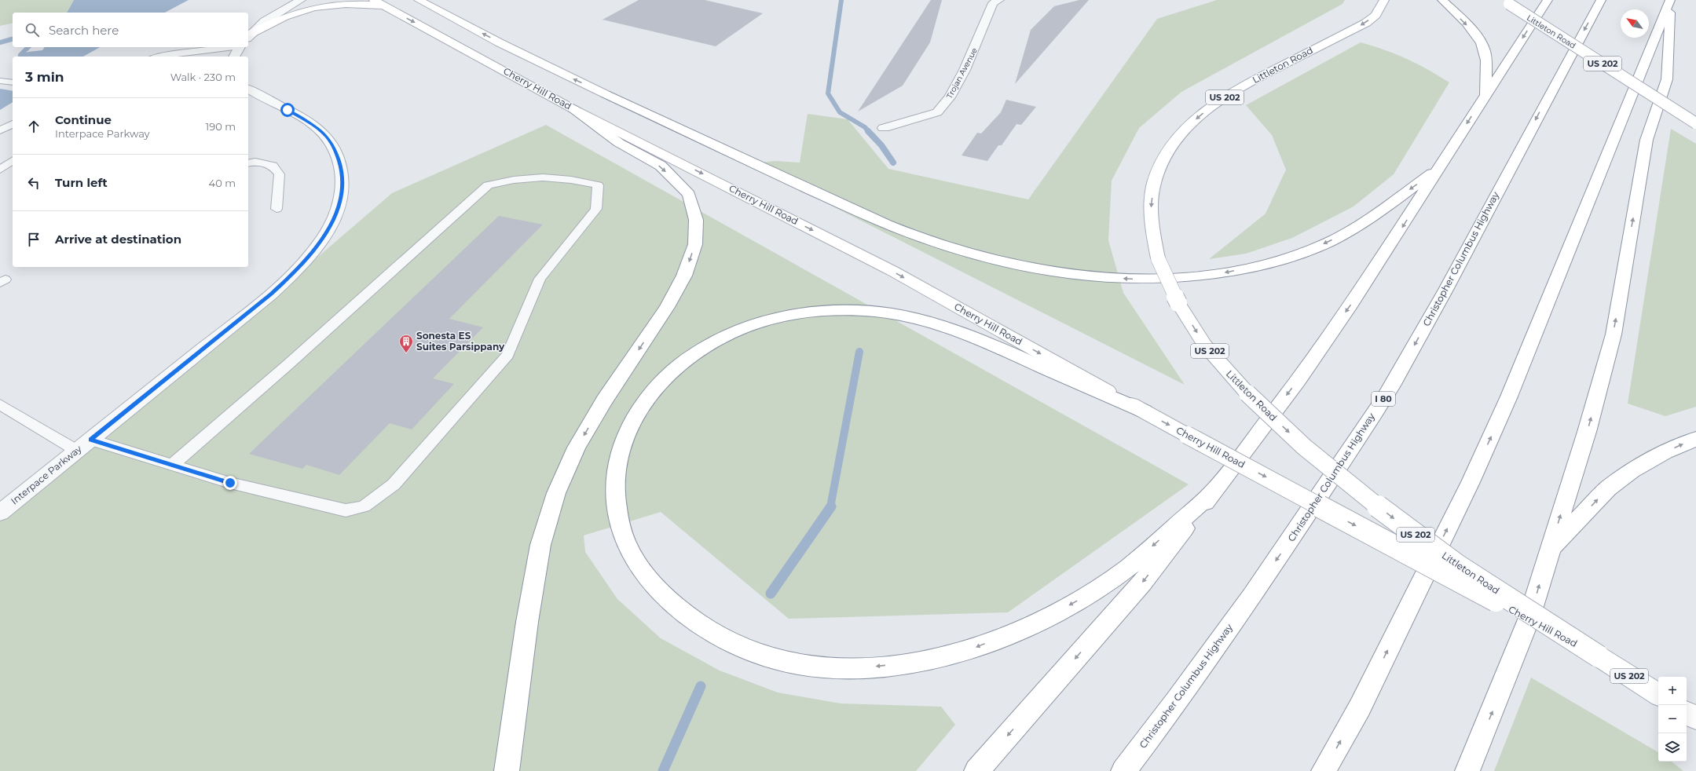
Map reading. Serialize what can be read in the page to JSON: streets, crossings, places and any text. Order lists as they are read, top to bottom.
{
  "streets": {
    "main road": [
      "Littleton Road",
      "US 202",
      "Cherry Hill Road",
      "Christopher Columbus Highway",
      "I 80"
    ],
    "street": ["Trojan Avenue", "Interpace Parkway"]
  },
  "crossings": [
    ["Littleton Road", "Cherry Hill Road"]
  ],
  "one_way": ["Cherry Hill Road"],
  "places": {
    "building": ["Sonesta ES Suites Parsippany"]
  },
  "north": "top left",
  "page": {
    "search": "Search here",
    "heading": ["3 min", "Walk · 230 m"],
    "list": [
      ["Continue", "Interpace Parkway", "190 m"],
      ["Turn left", "40 m"],
      "Arrive at destination"
    ],
    "map_buttons": ["+", "−"]
  }
}
